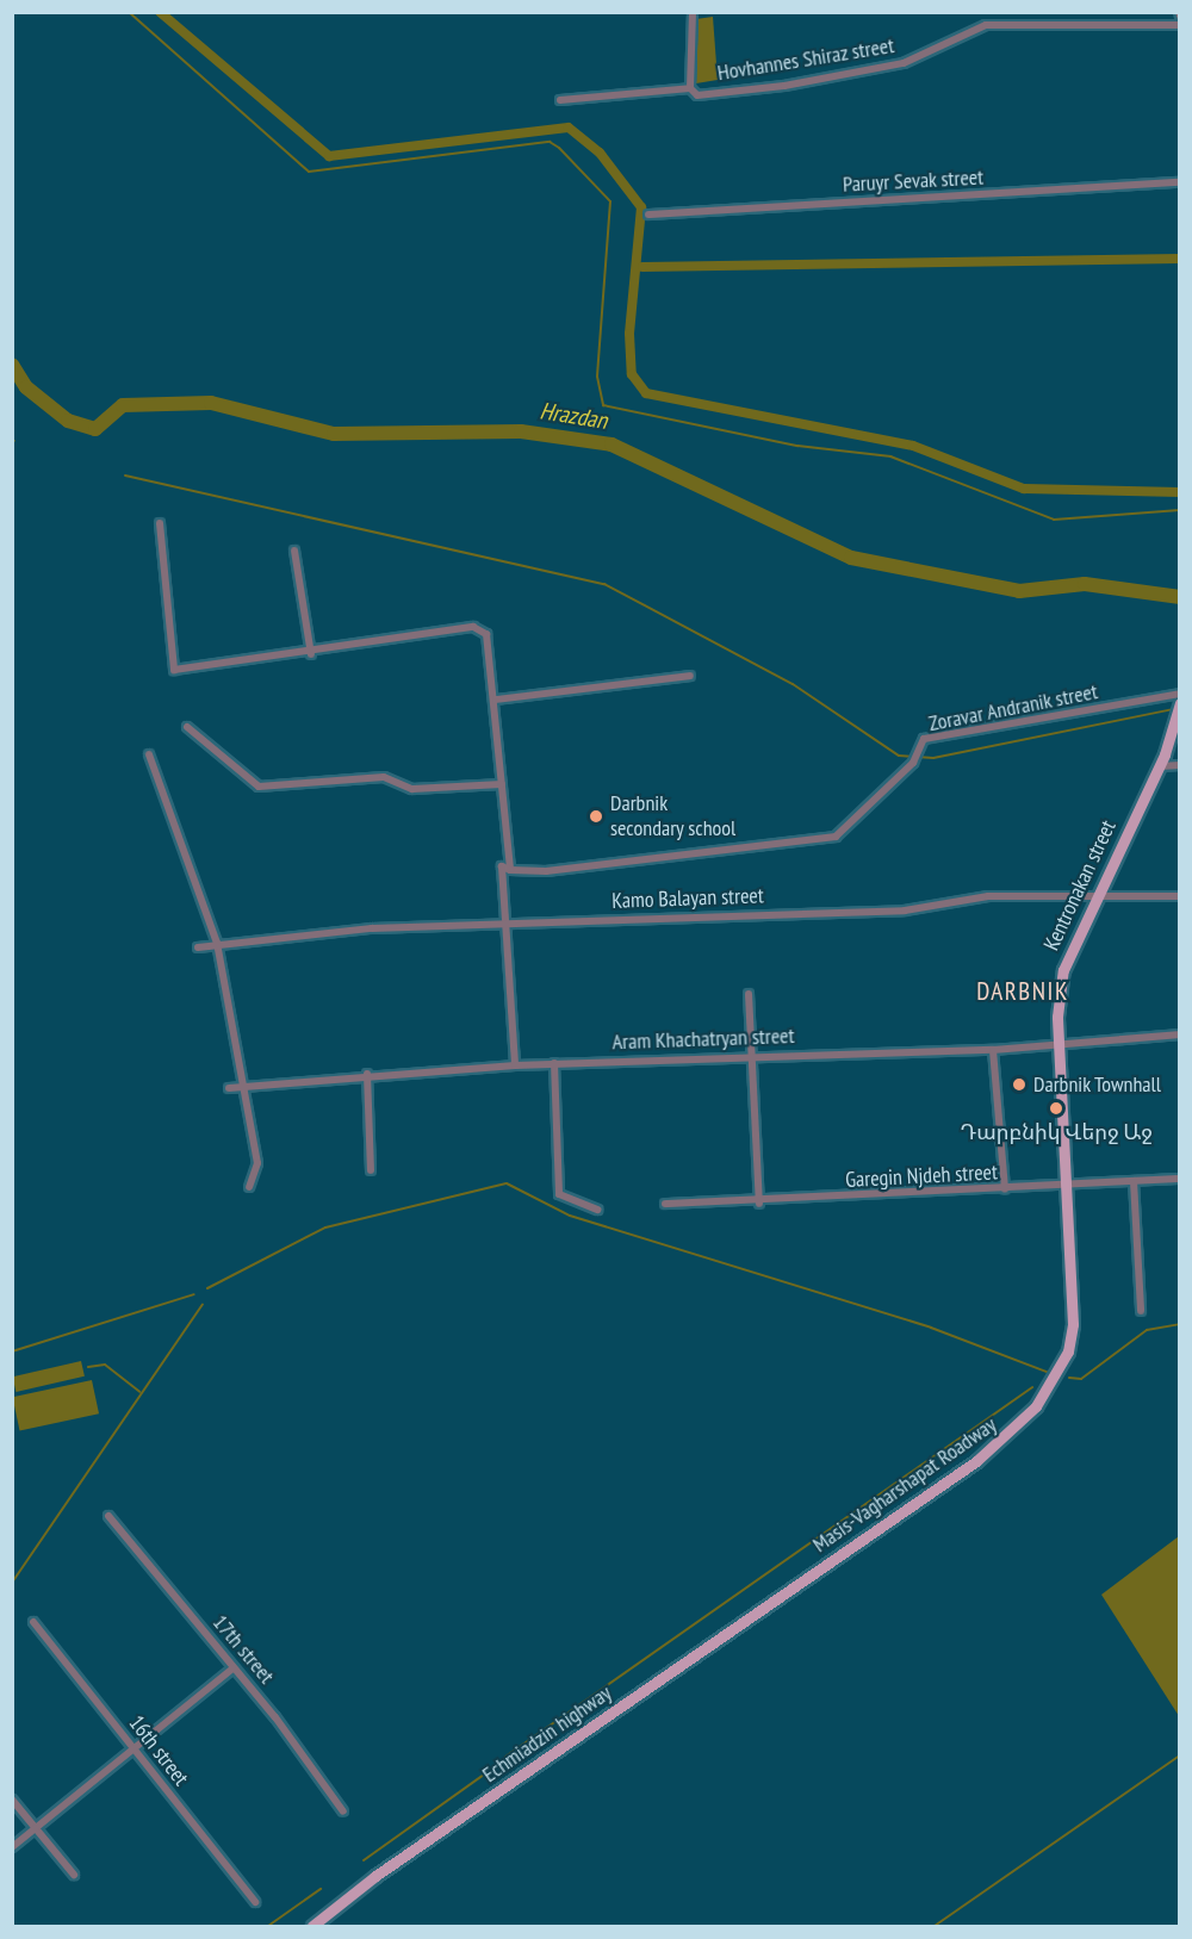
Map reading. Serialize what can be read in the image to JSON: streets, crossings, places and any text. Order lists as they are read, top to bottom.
{
  "streets": {
    "main road": ["Kentronakan street", "Masis-Vagharshapat Roadway", "Echmiadzin highway"],
    "street": [
      "Hovhannes Shiraz street",
      "Paruyr Sevak street",
      "Zoravar Andranik street",
      "Kamo Balayan street",
      "Aram Khachatryan street",
      "Garegin Njdeh street",
      "17th street",
      "16th street"
    ]
  },
  "crossings": [
    ["Kentronakan street", "Kamo Balayan street"],
    ["Kentronakan street", "Aram Khachatryan street"],
    ["Kentronakan street", "Garegin Njdeh street"],
    ["Kentronakan street", "Masis-Vagharshapat Roadway"],
    ["Masis-Vagharshapat Roadway", "Echmiadzin highway"]
  ],
  "districts": ["DARBNIK"],
  "water": ["Hrazdan"],
  "places": ["Darbnik secondary school", "Darbnik Townhall", "Դարբնիկ Վերջ Աջ"]
}
